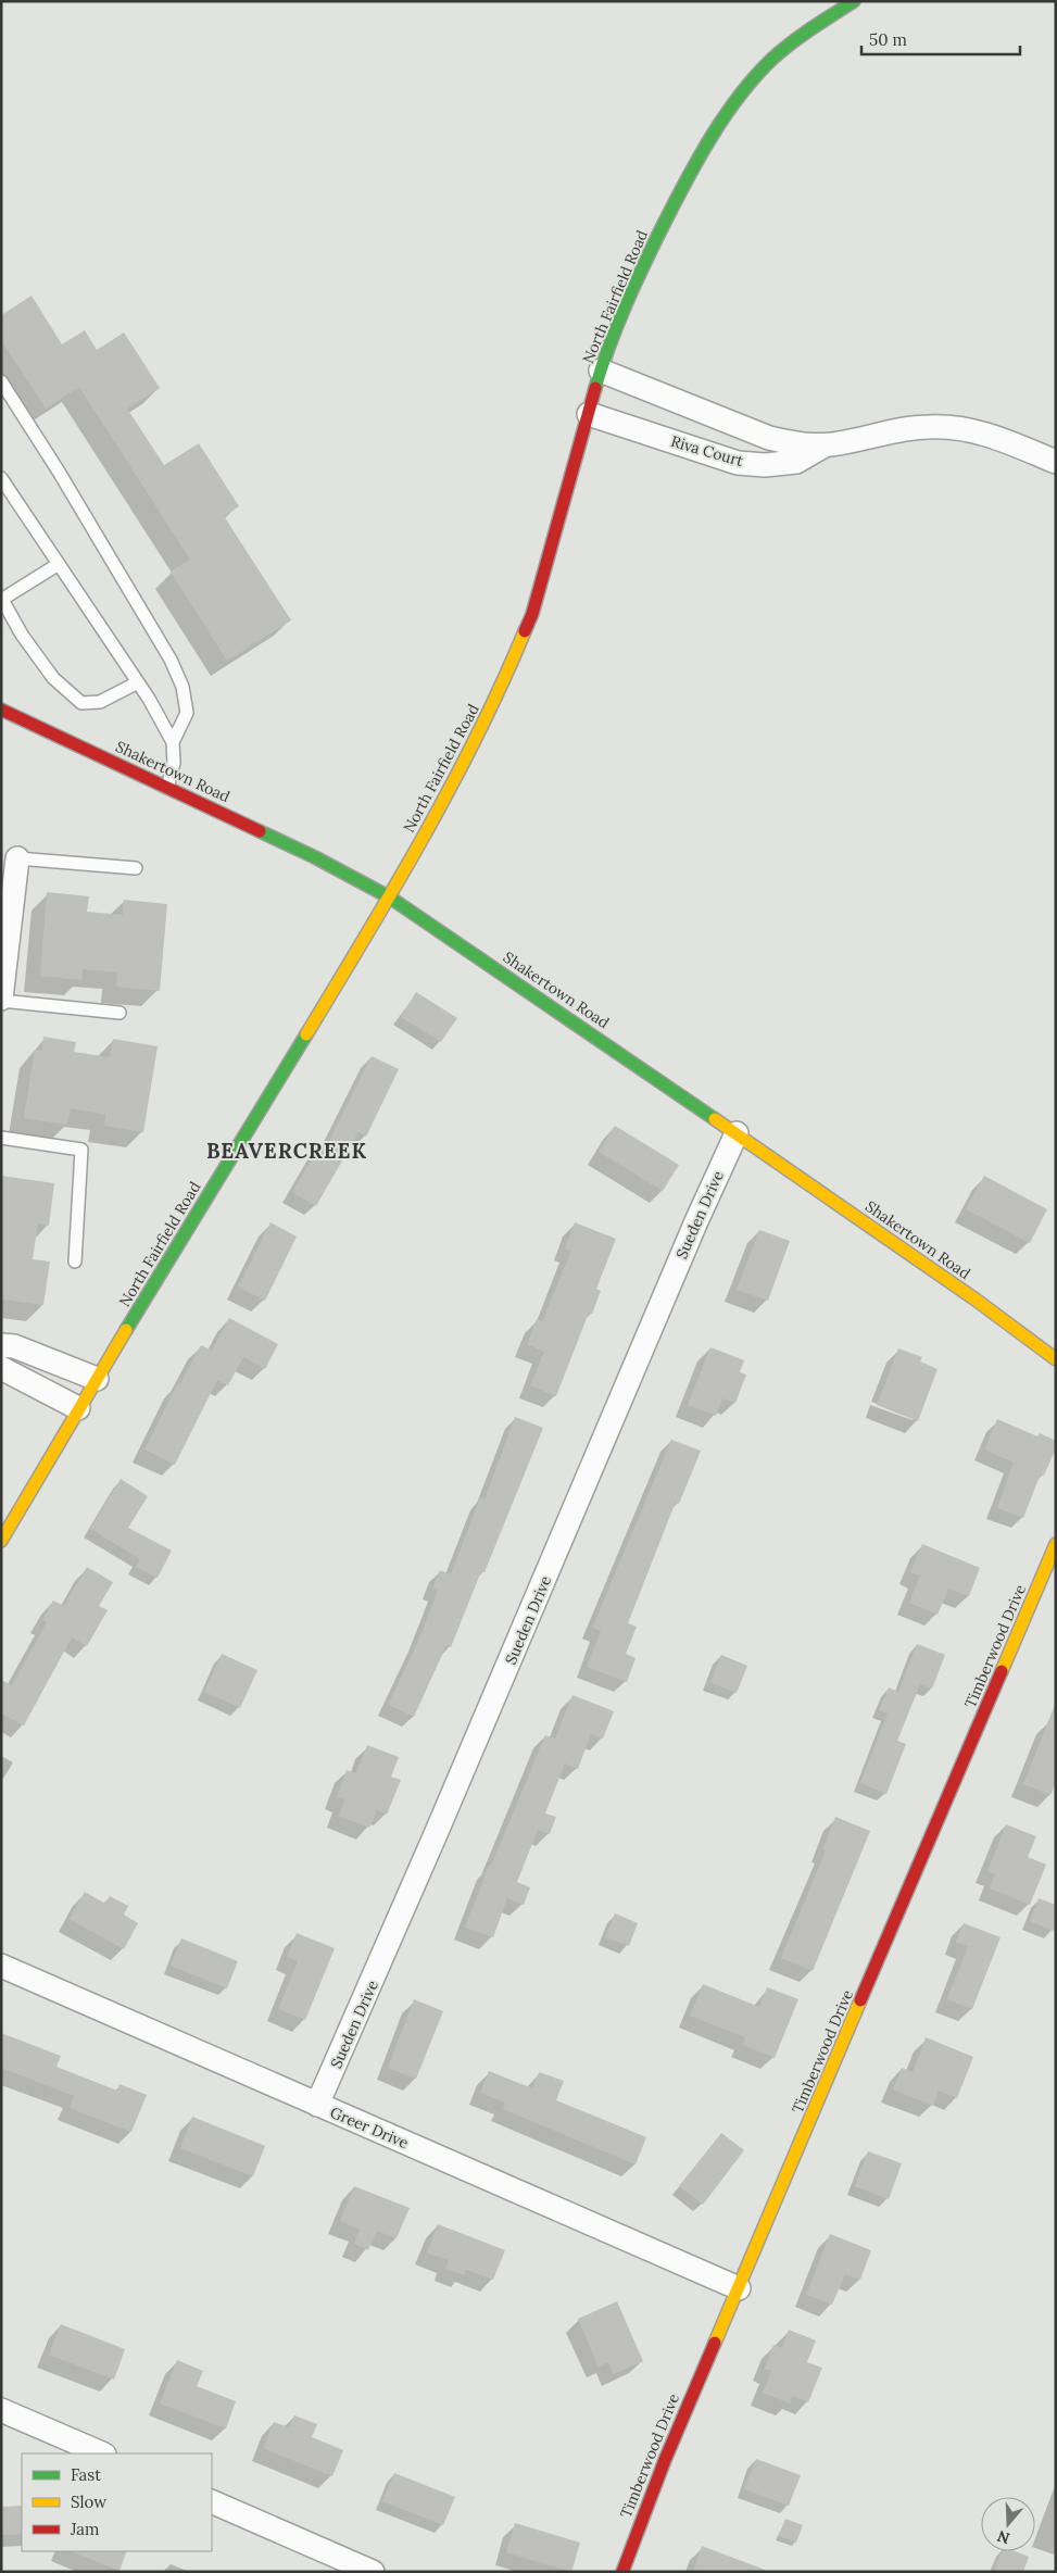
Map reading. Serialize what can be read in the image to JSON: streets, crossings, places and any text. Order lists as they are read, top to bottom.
{
  "streets": {
    "street": [
      "North Fairfield Road",
      "Riva Court",
      "Shakertown Road",
      "Sueden Drive",
      "Timberwood Drive",
      "Greer Drive"
    ]
  },
  "crossings": [
    ["North Fairfield Road", "Riva Court"],
    ["North Fairfield Road", "Shakertown Road"],
    ["Shakertown Road", "Sueden Drive"],
    ["Sueden Drive", "Greer Drive"],
    ["Timberwood Drive", "Greer Drive"]
  ],
  "districts": ["BEAVERCREEK"],
  "legend": ["Fast", "Slow", "Jam"],
  "scale_bar": "50 m",
  "north": "bottom"
}
